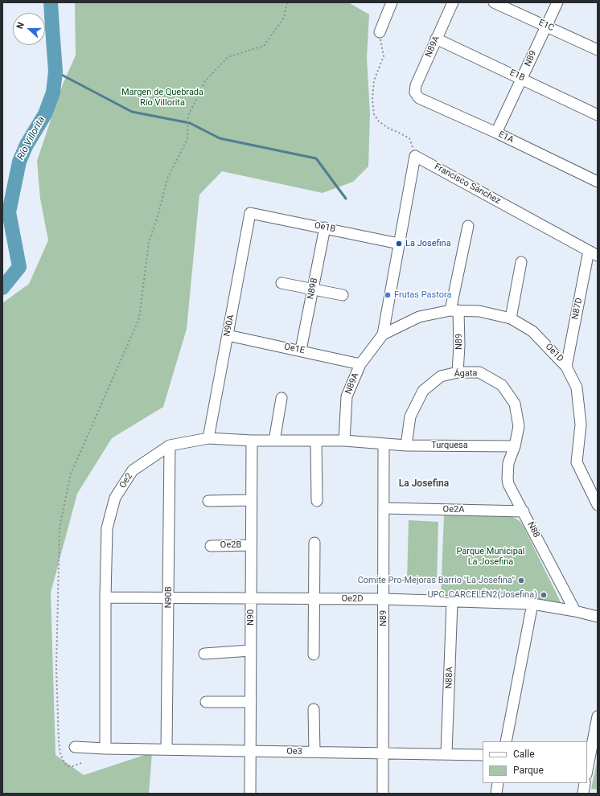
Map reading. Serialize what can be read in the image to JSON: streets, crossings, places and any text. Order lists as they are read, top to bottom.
{
  "streets": {
    "street": [
      "E1C",
      "N89A",
      "N89",
      "E1B",
      "E1A",
      "Francisco Sánchez",
      "Oe1B",
      "N89B",
      "N87D",
      "N90A",
      "Oe1E",
      "Oe1D",
      "Ágata",
      "Turquesa",
      "Oe2",
      "Oe2A",
      "N88",
      "Oe2B",
      "N90B",
      "Oe2D",
      "N90",
      "N88A",
      "Oe3"
    ]
  },
  "crossings": [
    ["E1C", "N89"],
    ["N89A", "N89"],
    ["N89A", "E1B"],
    ["N89A", "E1A"],
    ["N89A", "Oe1B"],
    ["N89A", "Oe1E"],
    ["N89A", "Oe1D"],
    ["N89A", "Oe2"],
    ["N89", "E1B"],
    ["N89", "E1A"],
    ["N89", "Oe1D"],
    ["N89", "Ágata"],
    ["N89", "Turquesa"],
    ["N89", "Oe2"],
    ["N89", "Oe2A"],
    ["N89", "Oe2D"],
    ["N89", "Oe3"],
    ["Francisco Sánchez", "N87D"],
    ["Oe1B", "N89B"],
    ["Oe1B", "N90A"],
    ["N89B", "Oe1E"],
    ["N87D", "Oe1D"],
    ["N90A", "Oe1E"],
    ["N90A", "Oe2"],
    ["Ágata", "Turquesa"],
    ["Ágata", "N88"],
    ["Turquesa", "Oe2"],
    ["Turquesa", "N88"],
    ["Oe2", "N90B"],
    ["Oe2", "Oe2D"],
    ["Oe2", "N90"],
    ["Oe2", "Oe3"],
    ["Oe2A", "N88"],
    ["N88", "Oe2D"],
    ["Oe2B", "N90"],
    ["N90B", "Oe2D"],
    ["N90B", "Oe3"],
    ["Oe2D", "N90"],
    ["Oe2D", "N88A"],
    ["N90", "Oe3"],
    ["N88A", "Oe3"]
  ],
  "districts": ["La Josefina"],
  "water": ["Río Villorita"],
  "parks": ["Margen de Quebrada Río Villorita", "Parque Municipal La Josefina"],
  "places": [
    "La Josefina",
    "Frutas Pastora",
    "Comite Pro-Mejoras Barrio \"La Josefina\"",
    "UPC_CARCELÉN2(Josefina)"
  ],
  "legend": ["Calle", "Parque"],
  "north": "left"
}
